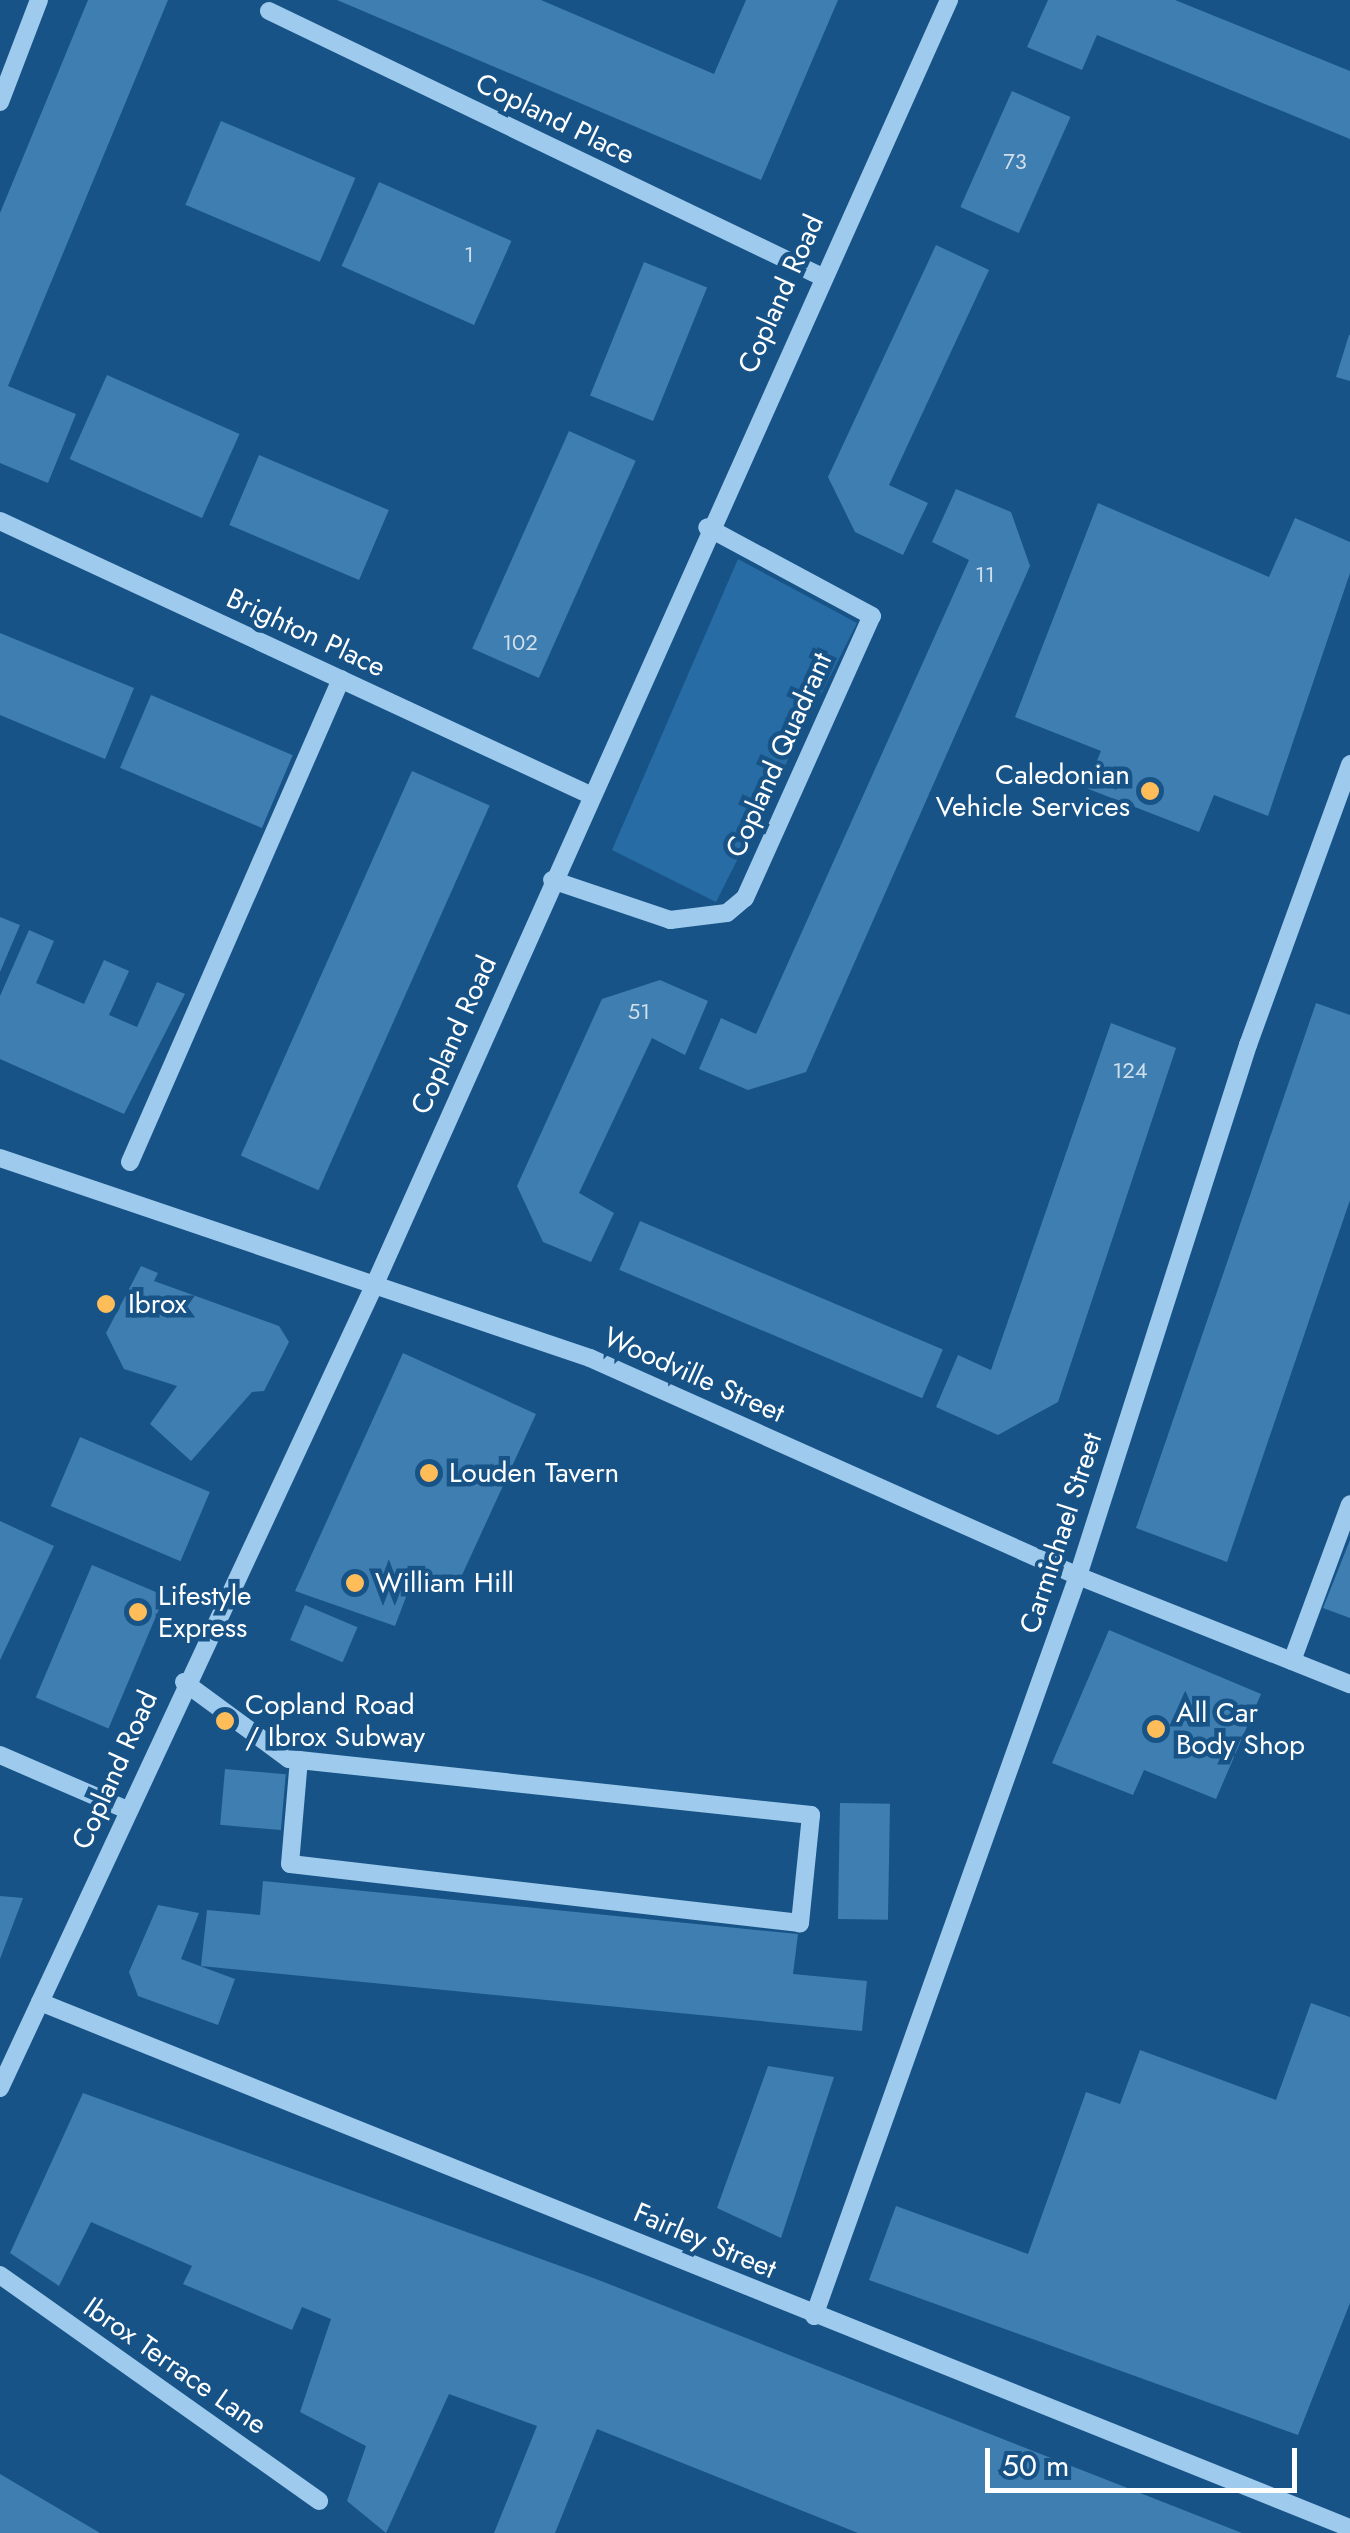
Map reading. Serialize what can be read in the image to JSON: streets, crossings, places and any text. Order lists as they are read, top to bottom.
{
  "streets": {
    "street": [
      "Copland Place",
      "Copland Road",
      "Brighton Place",
      "Copland Quadrant",
      "Woodville Street",
      "Carmichael Street",
      "Fairley Street",
      "Ibrox Terrace Lane"
    ]
  },
  "crossings": [
    ["Copland Place", "Copland Road"],
    ["Copland Road", "Brighton Place"],
    ["Copland Road", "Copland Quadrant"],
    ["Copland Road", "Woodville Street"],
    ["Copland Road", "Fairley Street"],
    ["Woodville Street", "Carmichael Street"],
    ["Carmichael Street", "Fairley Street"]
  ],
  "places": [
    "Caledonian Vehicle Services",
    "Ibrox",
    "Louden Tavern",
    "William Hill",
    "Lifestyle Express",
    "Copland Road / Ibrox Subway",
    "All Car Body Shop"
  ],
  "house_numbers": [
    "73",
    "1",
    "11",
    "102",
    "51",
    "124"
  ],
  "scale_bar": "50 m"
}
